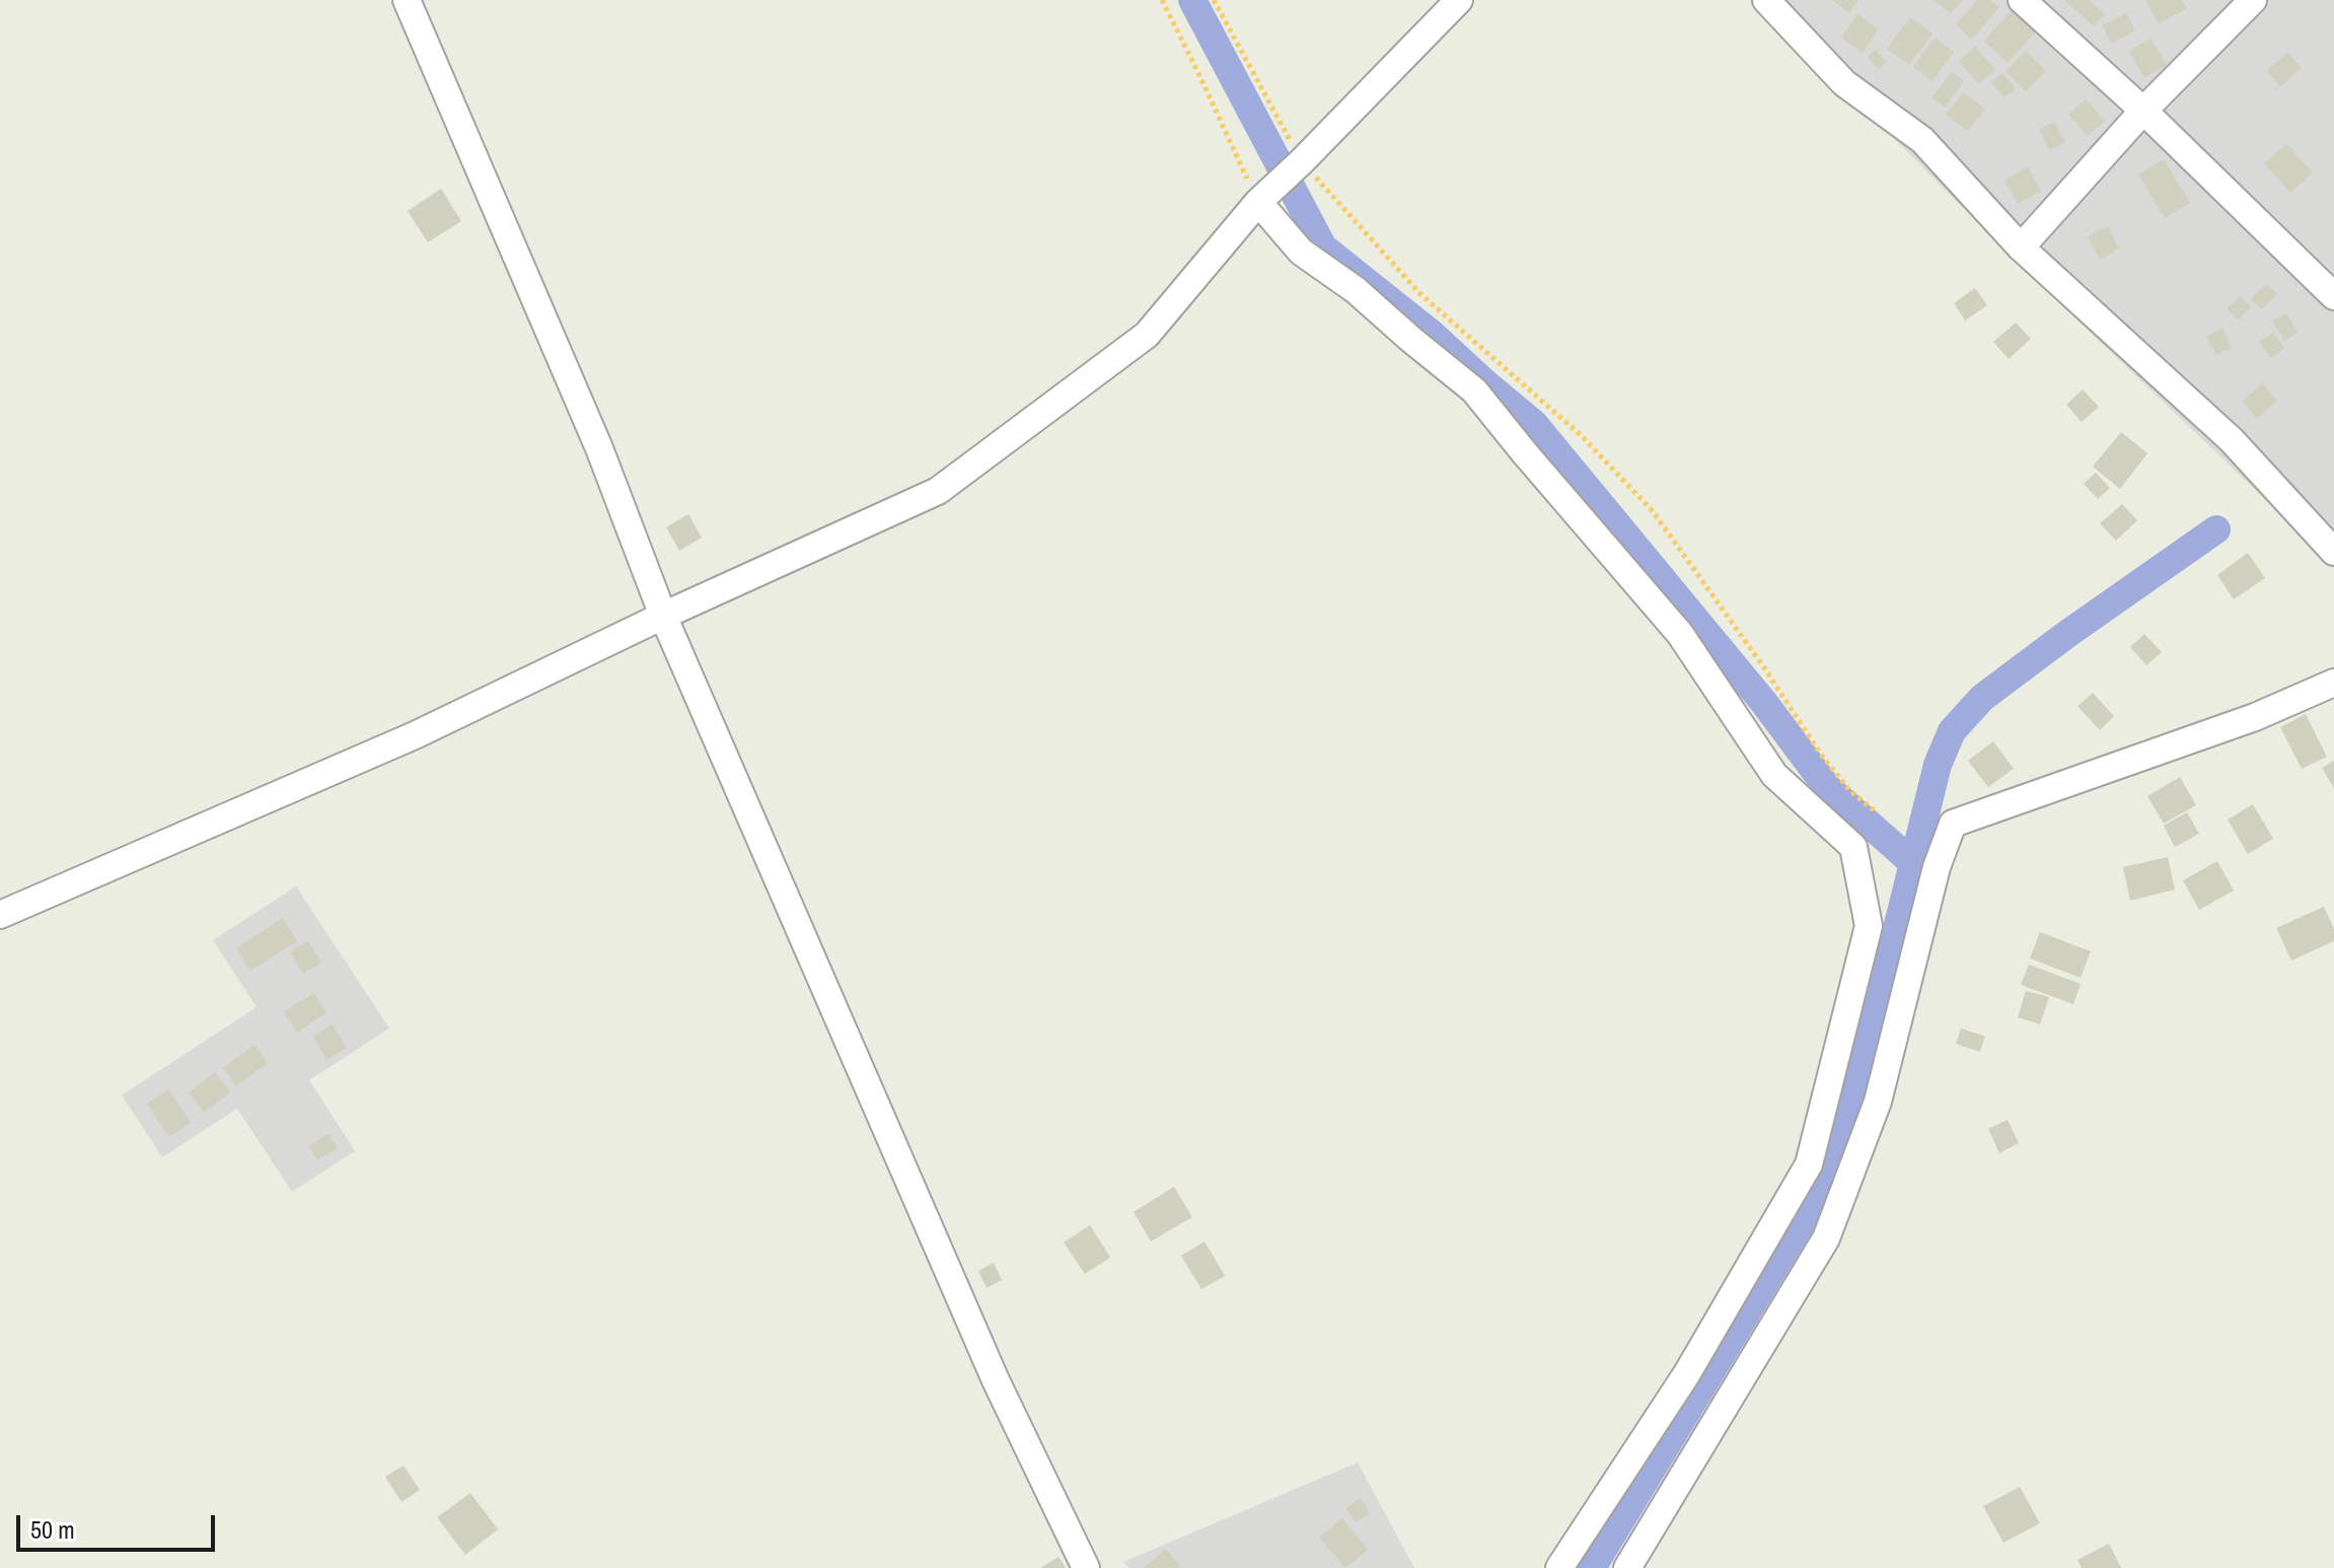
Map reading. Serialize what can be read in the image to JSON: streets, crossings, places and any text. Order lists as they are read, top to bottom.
{
  "scale_bar": "50 m"
}
